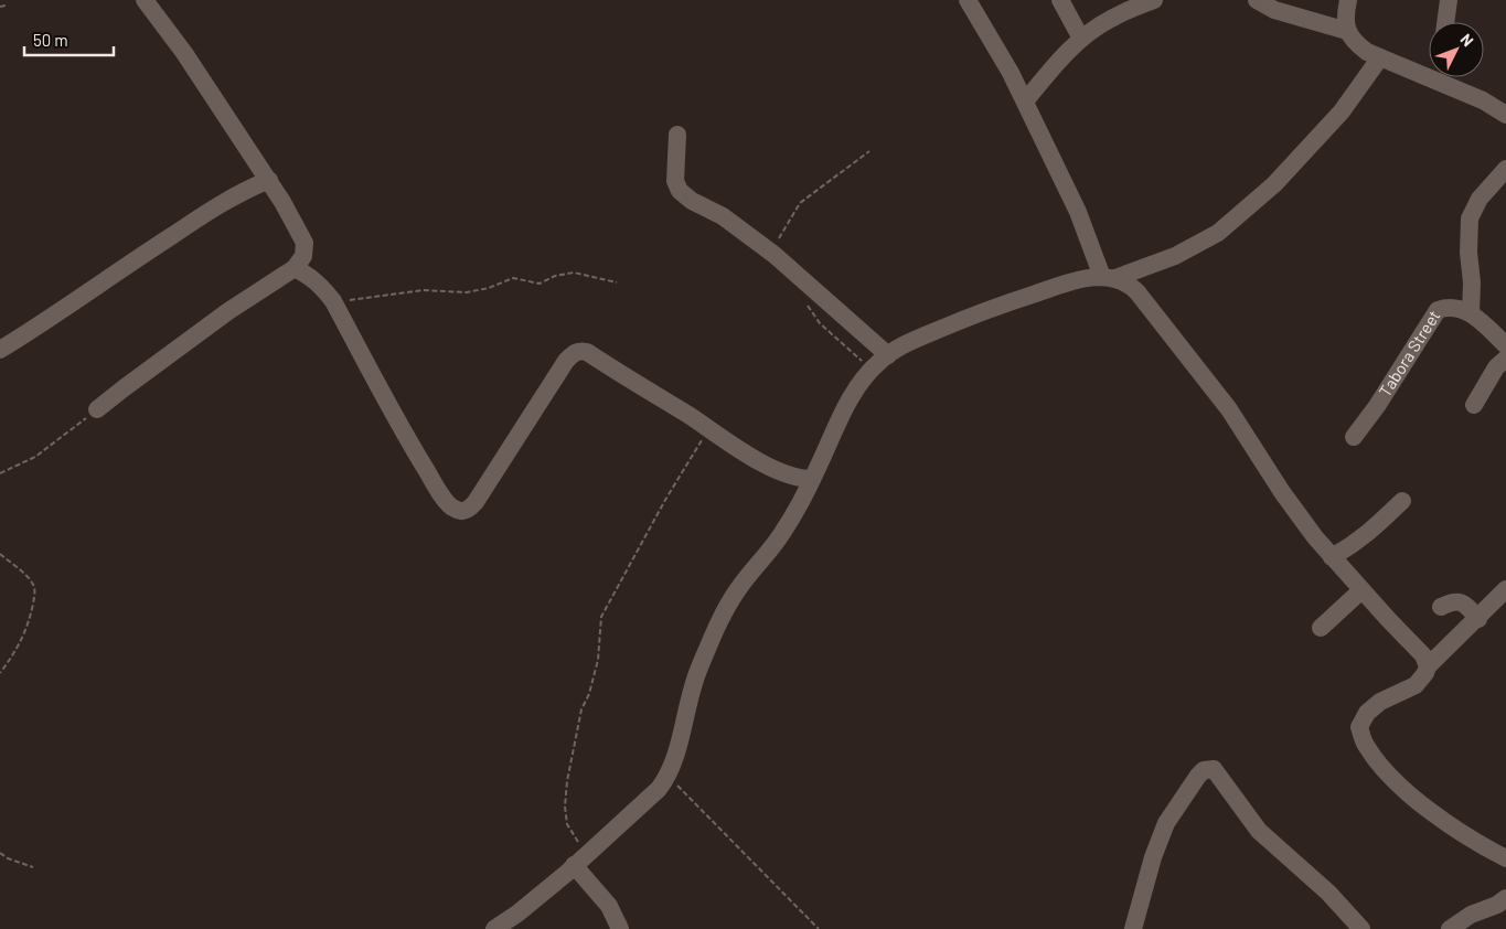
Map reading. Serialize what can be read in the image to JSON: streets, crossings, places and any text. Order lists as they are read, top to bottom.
{
  "streets": {
    "street": ["Tabora Street"]
  },
  "scale_bar": "50 m",
  "north": "top right"
}
